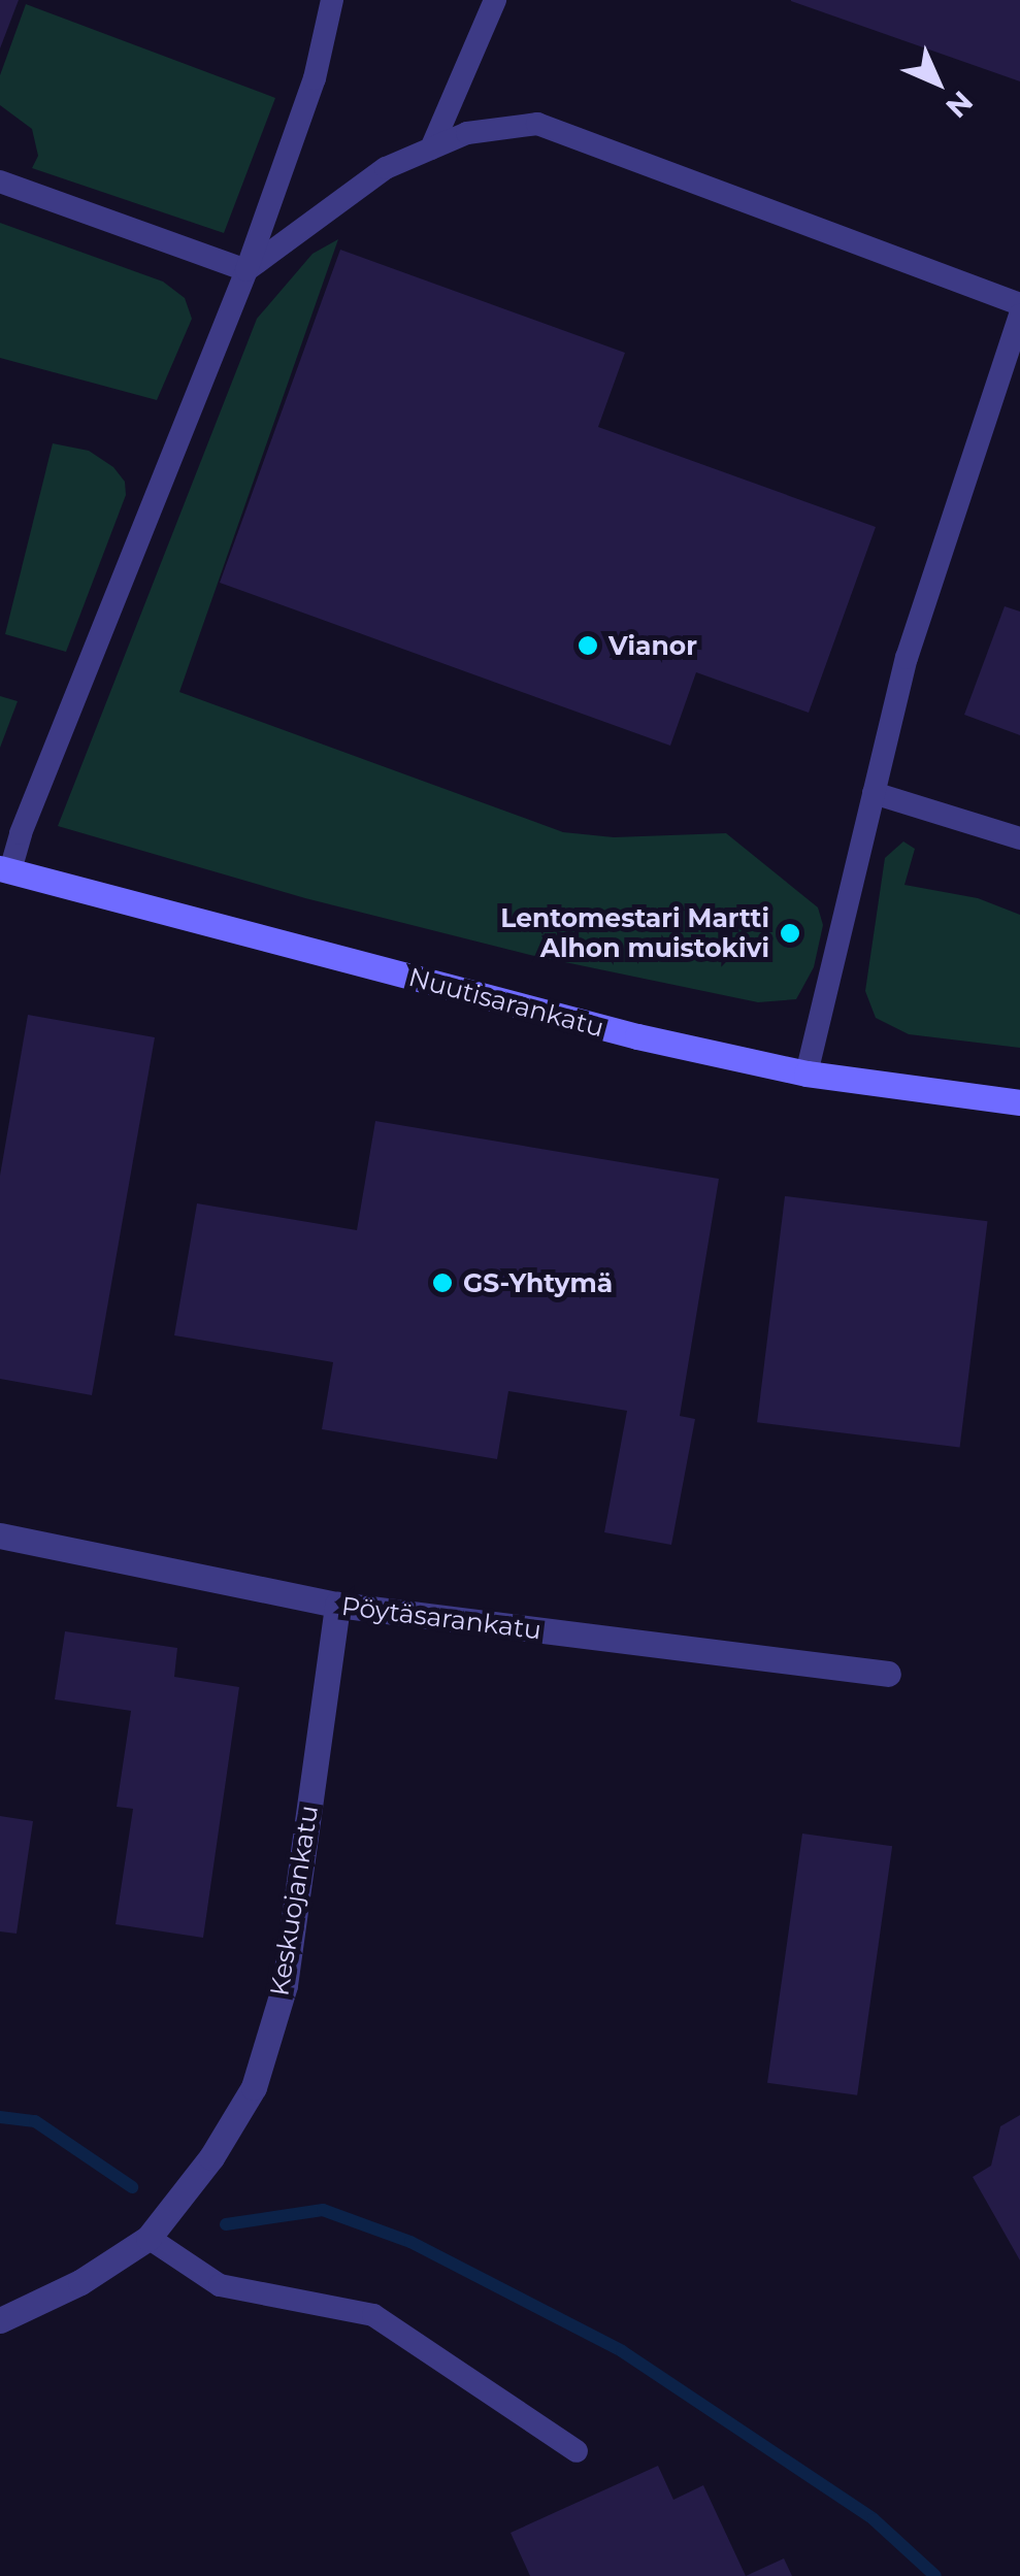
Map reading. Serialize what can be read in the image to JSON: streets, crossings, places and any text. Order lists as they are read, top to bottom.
{
  "streets": {
    "main road": ["Nuutisarankatu"],
    "street": ["Pöytäsarankatu", "Keskuojankatu"]
  },
  "crossings": [
    ["Pöytäsarankatu", "Keskuojankatu"]
  ],
  "places": ["Vianor", "Lentomestari Martti Alhon muistokivi", "GS-Yhtymä"],
  "north": "bottom right"
}
